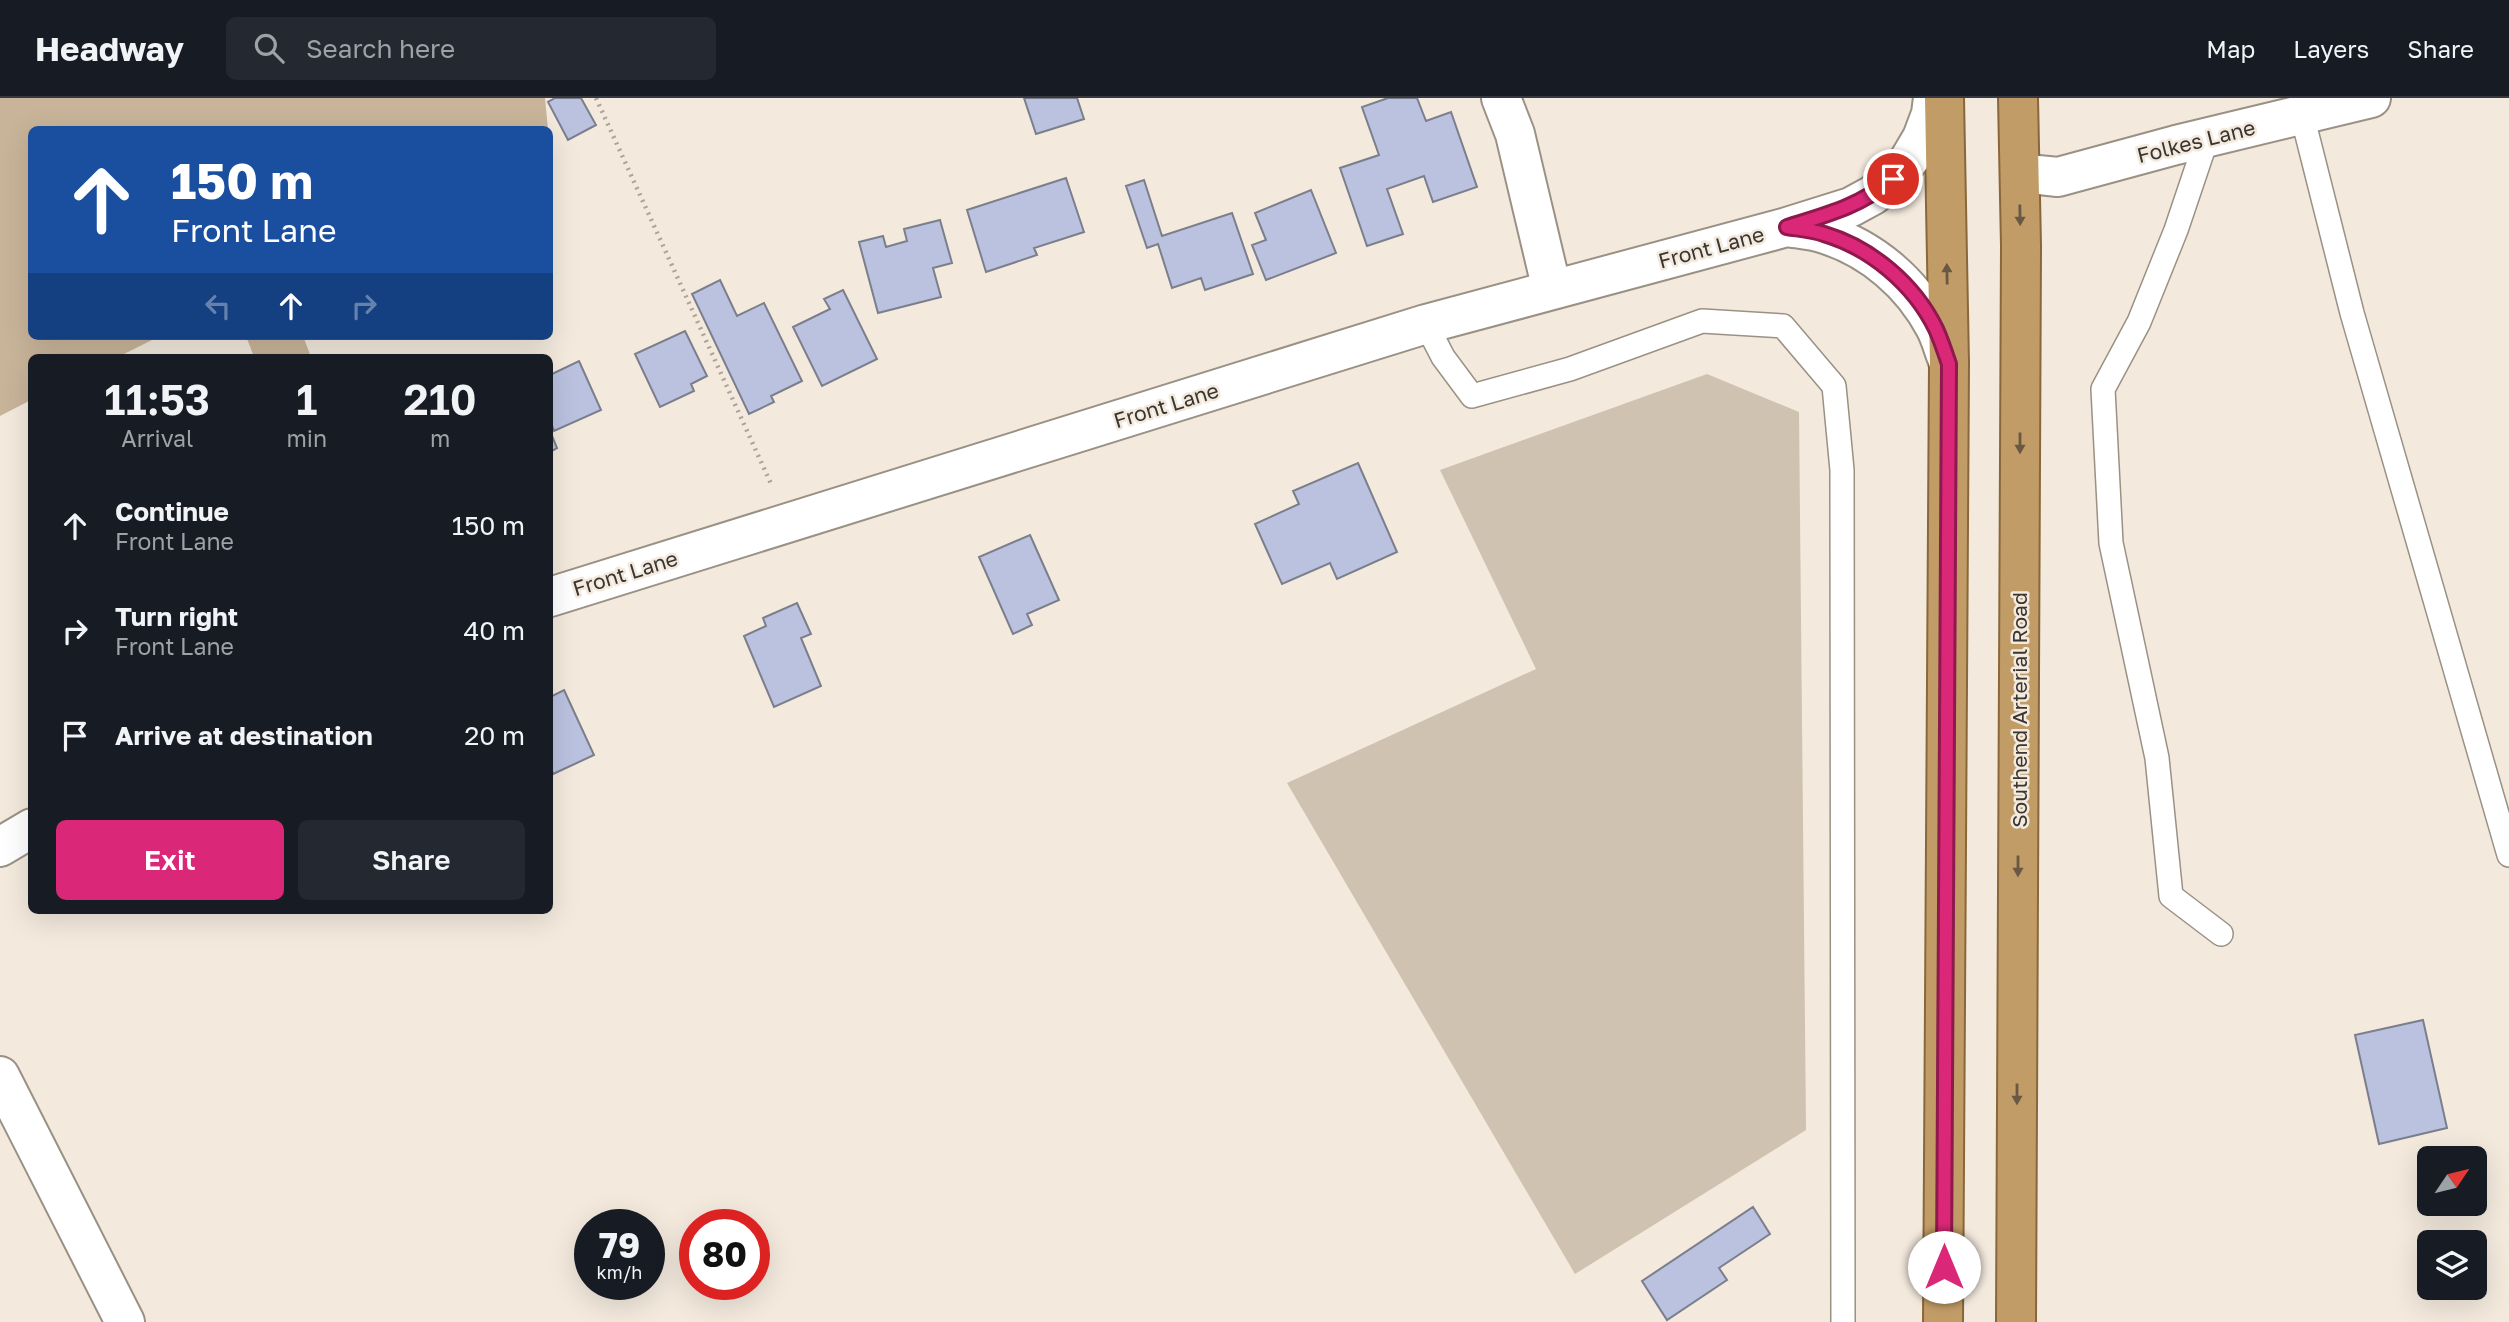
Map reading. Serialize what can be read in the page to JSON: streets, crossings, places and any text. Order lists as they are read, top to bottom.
{
  "streets": {
    "highway": ["Southend Arterial Road"],
    "street": ["Folkes Lane", "Front Lane"]
  },
  "crossings": [
    ["Folkes Lane", "Southend Arterial Road"]
  ],
  "north": "top right",
  "page": {
    "header": "Headway",
    "search": "Search here",
    "nav": ["Map", "Layers", "Share"],
    "turn": ["150 m", "Front Lane"],
    "eta": [
      "11:53",
      "Arrival",
      "1",
      "min",
      "210",
      "m"
    ],
    "list": [
      {
        "name": "Continue",
        "note": "Front Lane",
        "value": "150 m"
      },
      {
        "name": "Turn right",
        "note": "Front Lane",
        "value": "40 m"
      },
      {
        "name": "Arrive at destination",
        "value": "20 m"
      }
    ],
    "buttons": ["Exit", "Share"],
    "speed": "79 km/h",
    "limit": "80"
  }
}
